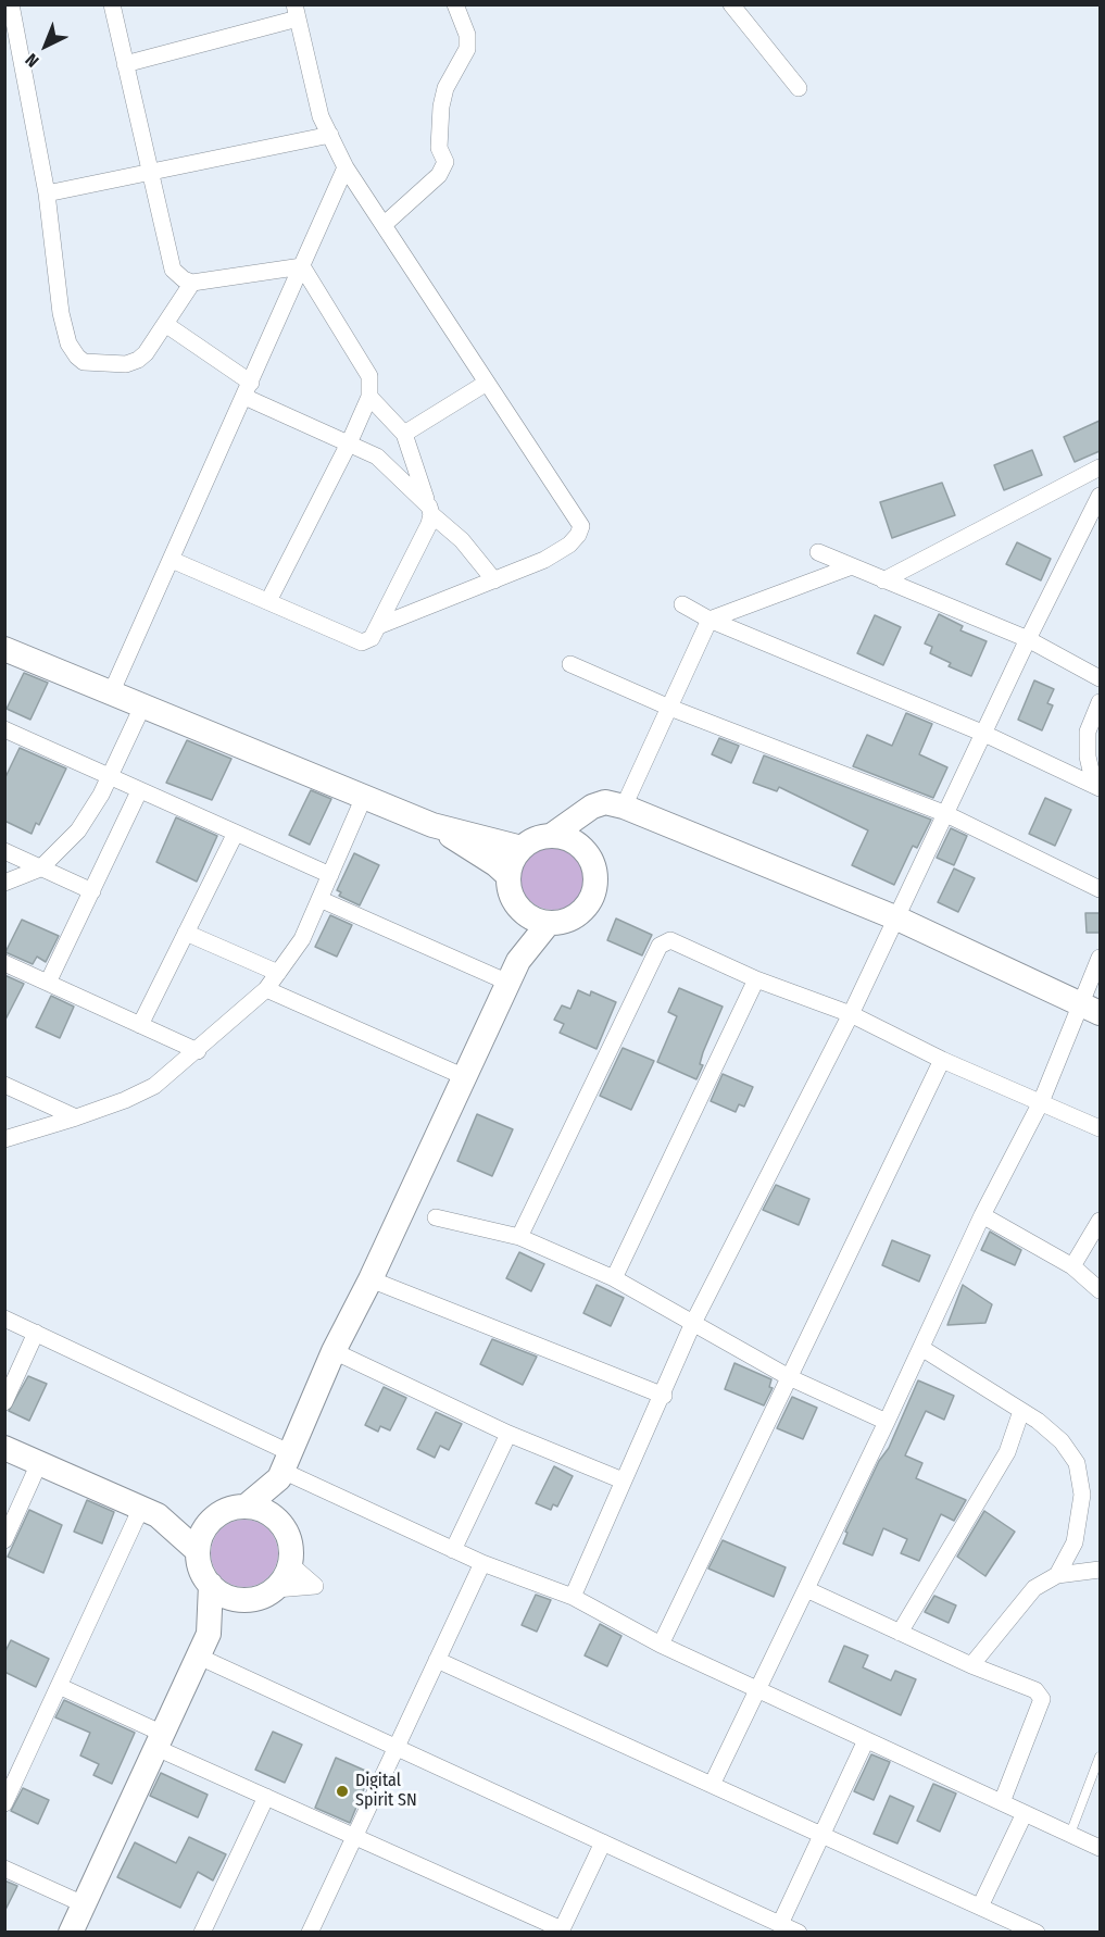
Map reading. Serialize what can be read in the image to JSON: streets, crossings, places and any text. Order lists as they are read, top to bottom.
{
  "places": ["Digital Spirit SN"],
  "north": "bottom left"
}
